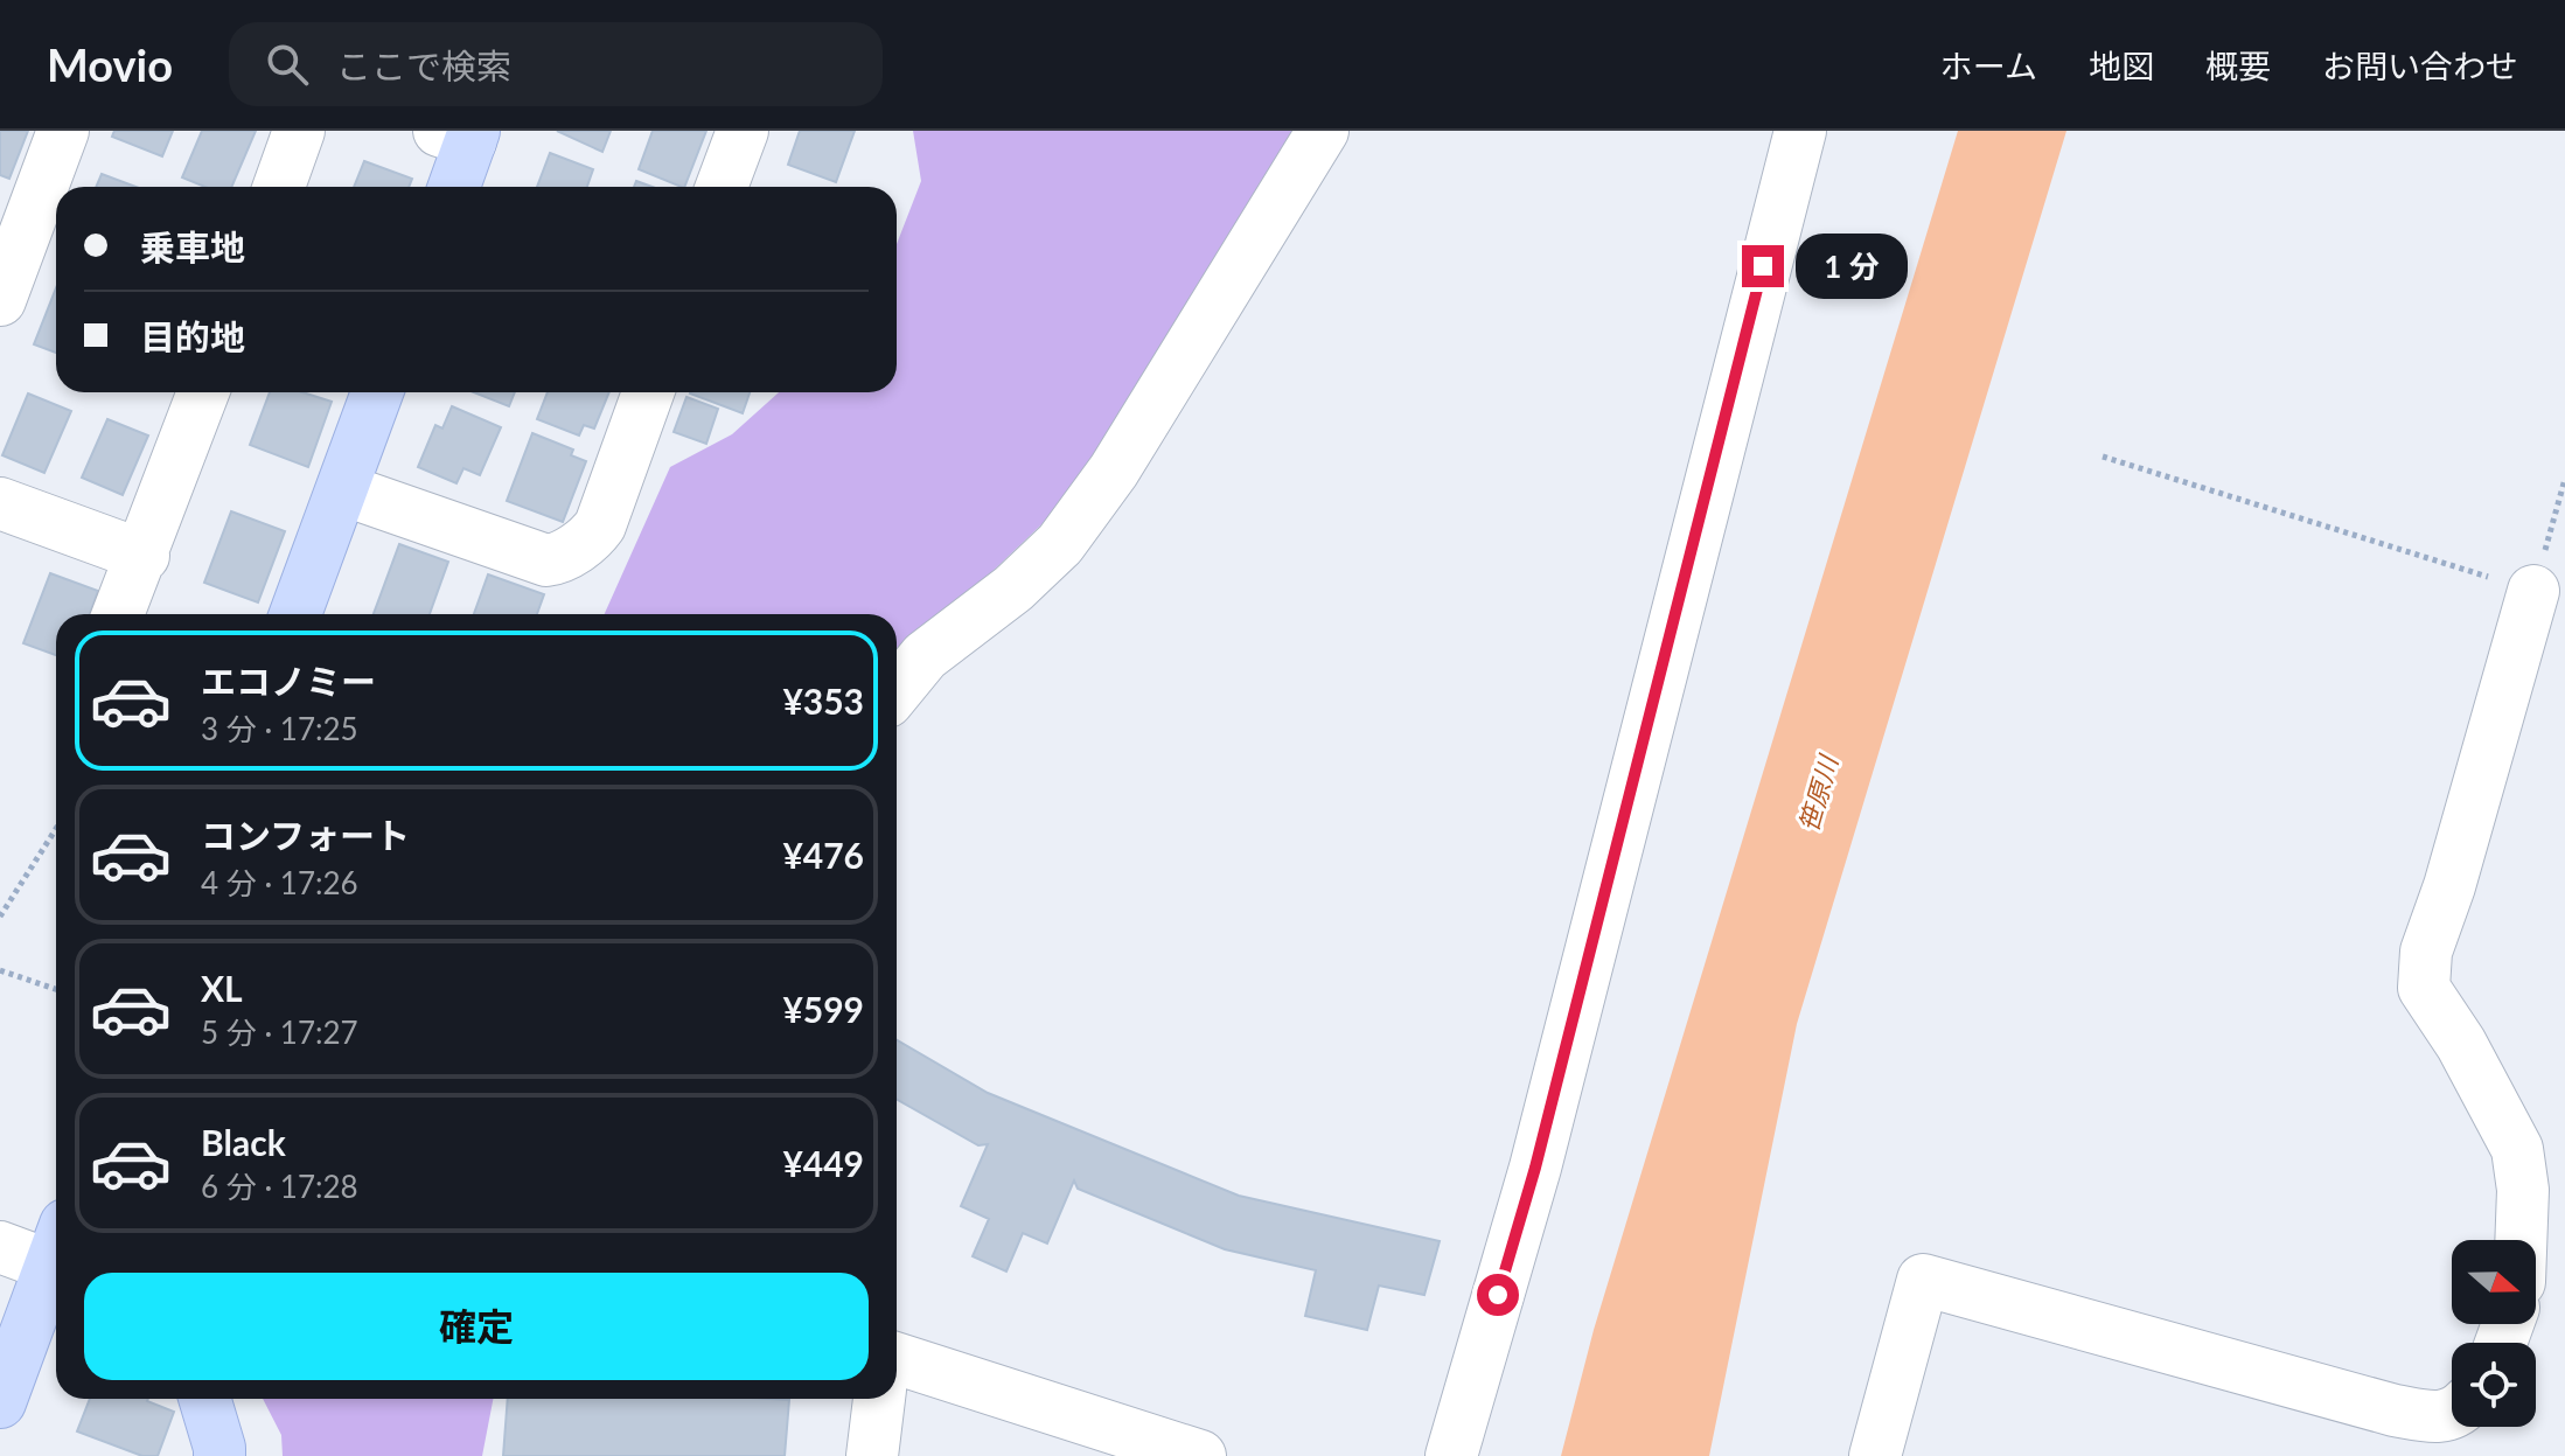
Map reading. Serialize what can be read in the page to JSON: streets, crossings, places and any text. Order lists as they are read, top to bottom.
{
  "water": ["笹原川"],
  "north": "right",
  "page": {
    "header": "Movio",
    "search": "ここで検索",
    "nav": [
      "ホーム",
      "地図",
      "概要",
      "お問い合わせ"
    ],
    "banner": ["乗車地", "目的地"],
    "bubble": "1 分",
    "list": [
      {
        "name": "エコノミー",
        "note": "3 分 · 17:25",
        "value": "¥353"
      },
      {
        "name": "コンフォート",
        "note": "4 分 · 17:26",
        "value": "¥476"
      },
      {
        "name": "XL",
        "note": "5 分 · 17:27",
        "value": "¥599"
      },
      {
        "name": "Black",
        "note": "6 分 · 17:28",
        "value": "¥449"
      }
    ],
    "buttons": "確定"
  }
}
